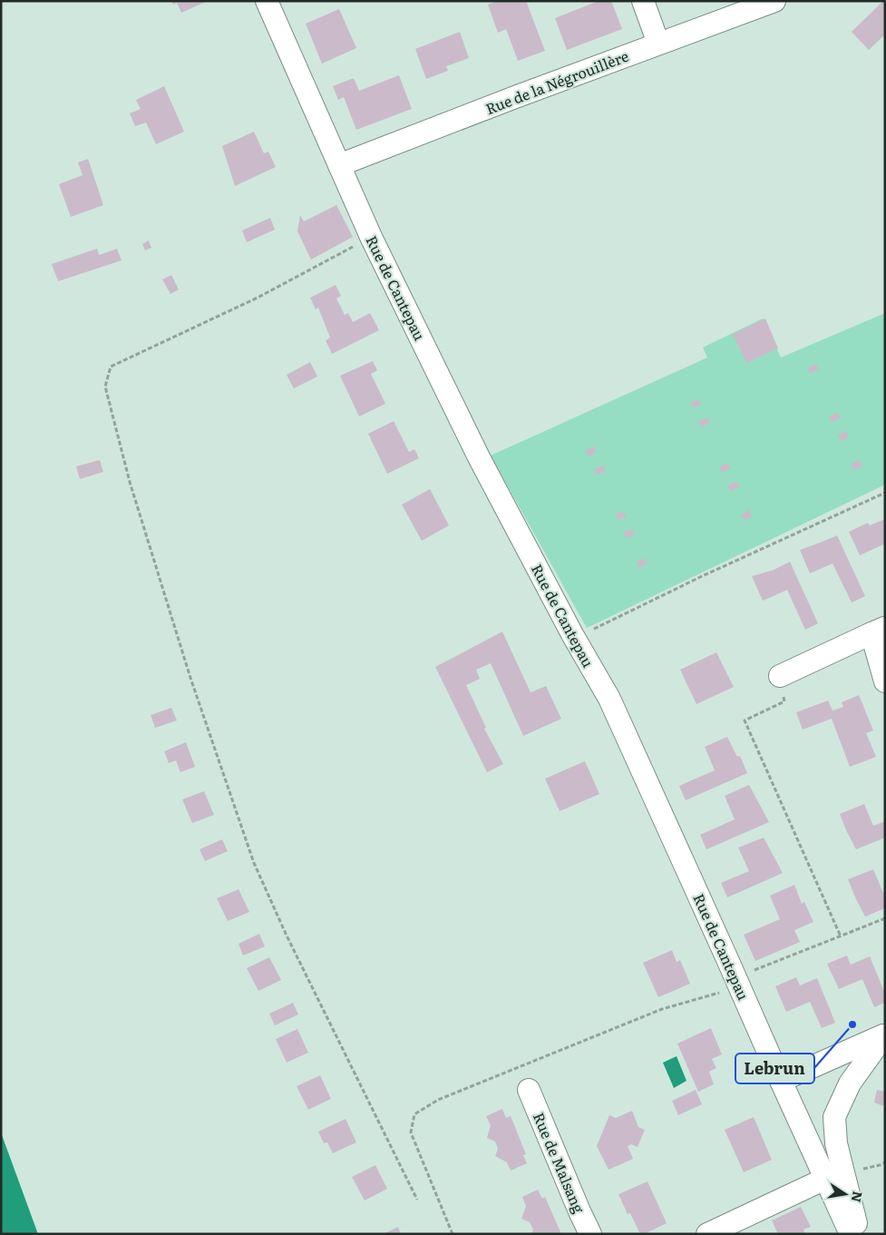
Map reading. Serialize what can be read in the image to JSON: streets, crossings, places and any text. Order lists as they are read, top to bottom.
{
  "streets": {
    "street": ["Rue de la Négrouillère", "Rue de Cantepau", "Rue de Malsang"]
  },
  "crossings": [
    ["Rue de la Négrouillère", "Rue de Cantepau"]
  ],
  "places": ["Lebrun"],
  "north": "right"
}
